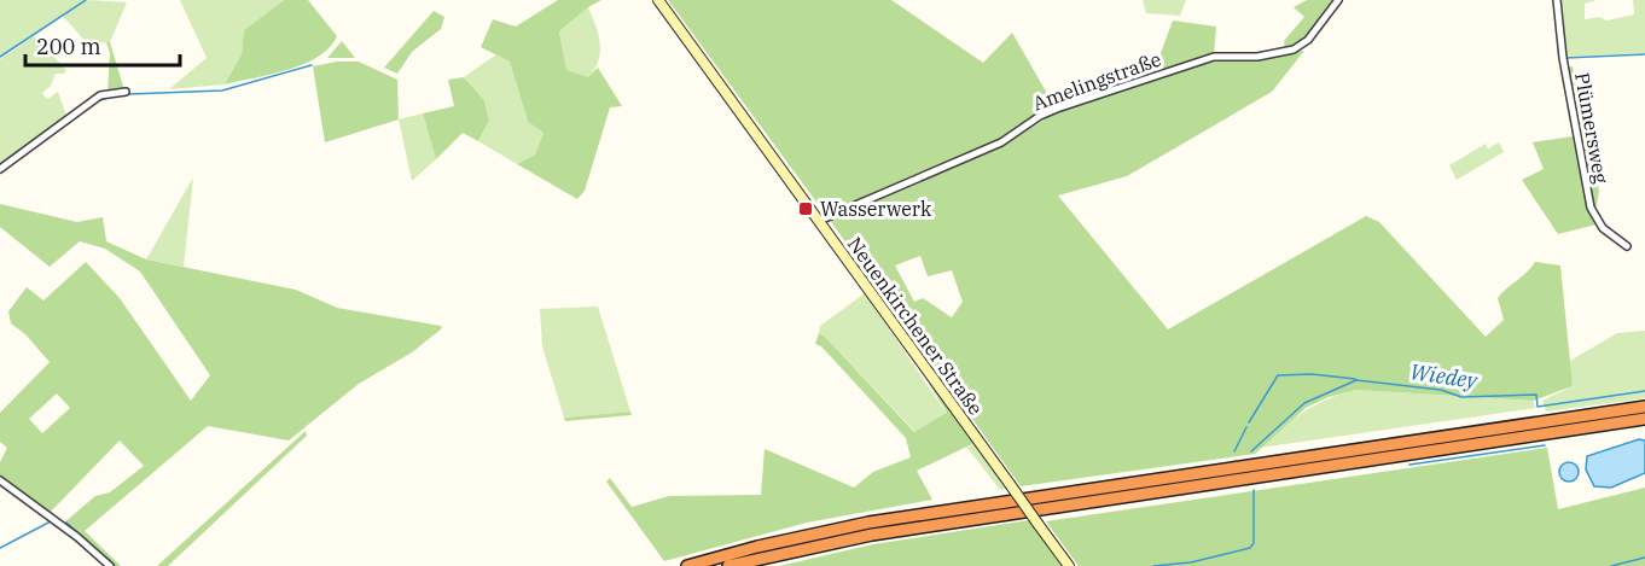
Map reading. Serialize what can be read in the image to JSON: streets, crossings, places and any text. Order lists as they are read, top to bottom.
{
  "streets": {
    "main road": ["Neuenkirchener Straße"],
    "street": ["Amelingstraße", "Plümersweg"]
  },
  "crossings": [
    ["Amelingstraße", "Neuenkirchener Straße"]
  ],
  "water": ["Wiedey"],
  "places": {
    "transit": ["Wasserwerk"]
  },
  "scale_bar": "200 m"
}
